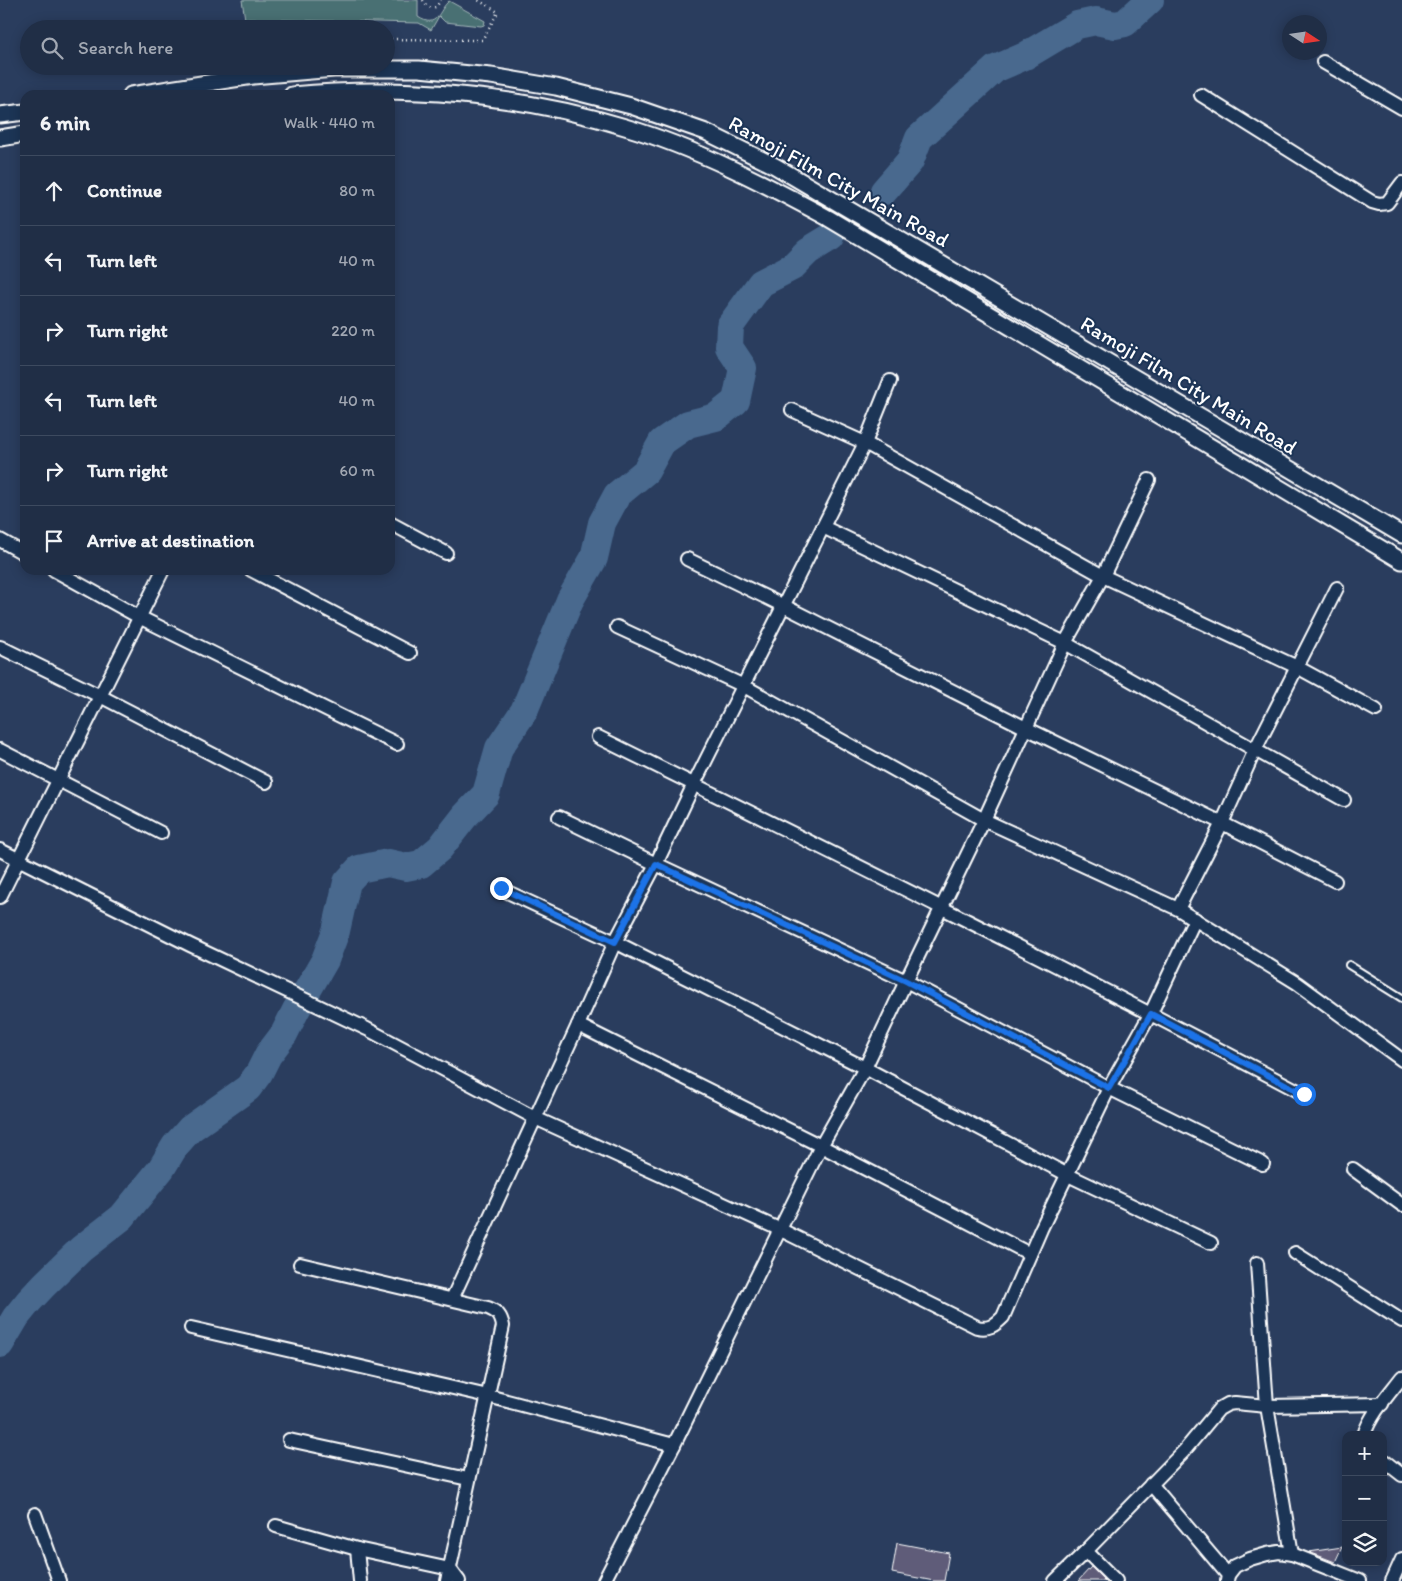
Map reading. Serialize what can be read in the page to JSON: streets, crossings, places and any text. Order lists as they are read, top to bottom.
{
  "streets": {
    "street": ["Ramoji Film City Main Road"]
  },
  "north": "right",
  "page": {
    "search": "Search here",
    "heading": ["6 min", "Walk · 440 m"],
    "list": [
      ["Continue", "80 m"],
      ["Turn left", "40 m"],
      ["Turn right", "220 m"],
      ["Turn left", "40 m"],
      ["Turn right", "60 m"],
      "Arrive at destination"
    ],
    "map_buttons": ["+", "−"]
  }
}
